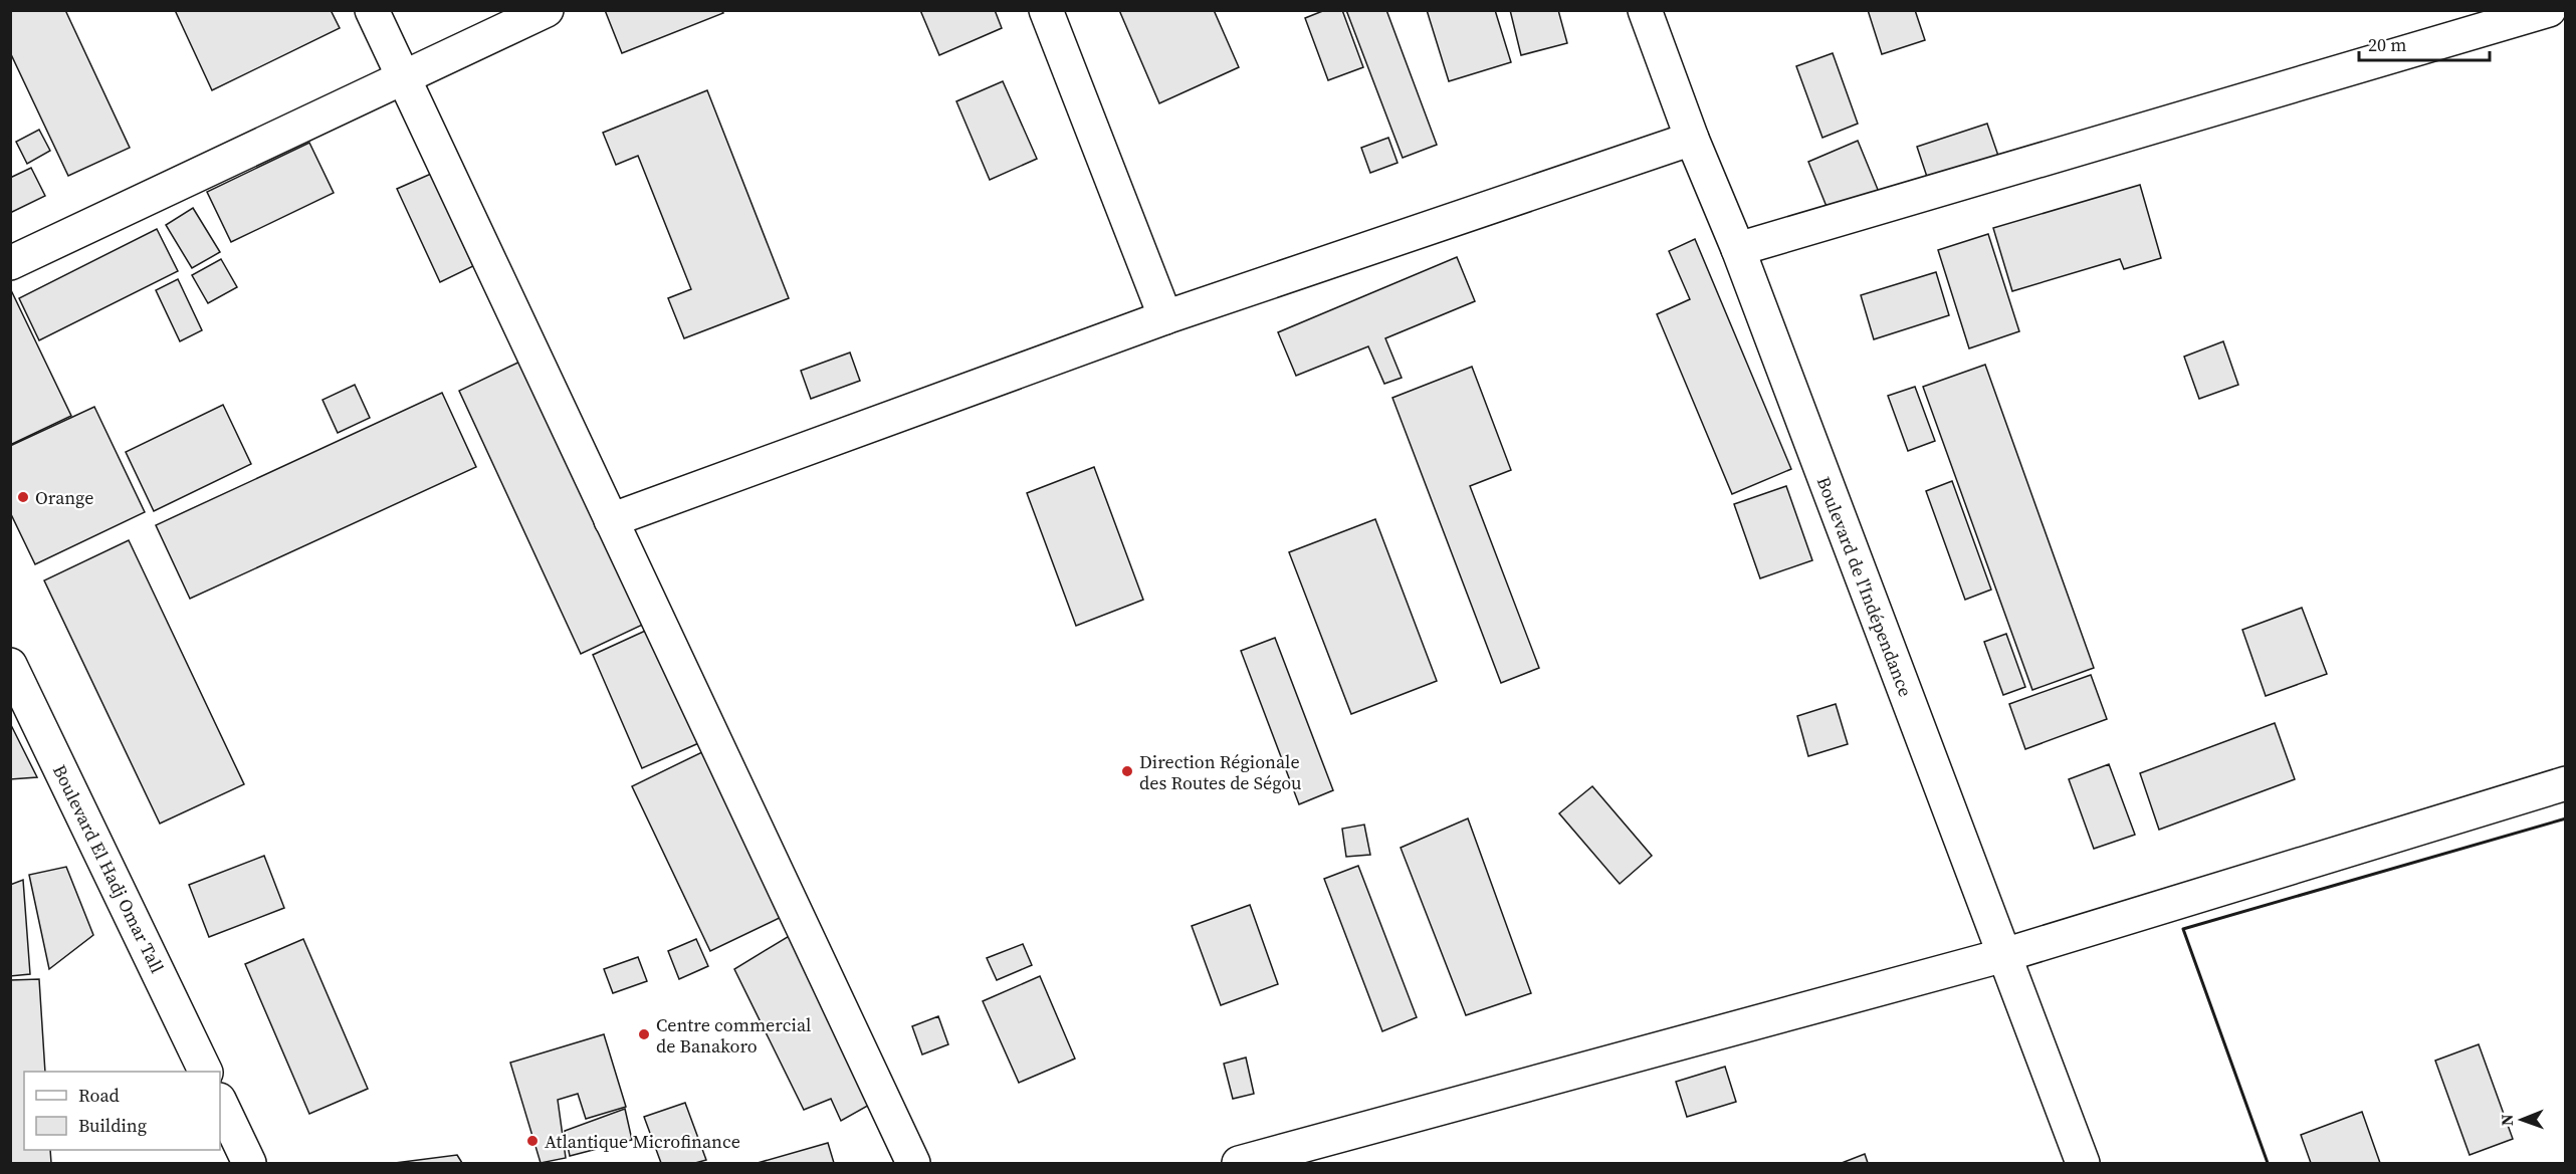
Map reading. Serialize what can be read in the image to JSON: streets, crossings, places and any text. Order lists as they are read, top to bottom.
{
  "streets": {
    "main road": ["Boulevard de l'Indépendance", "Boulevard El Hadj Omar Tall"]
  },
  "places": [
    "Orange",
    "Direction Régionale des Routes de Ségou",
    "Centre commercial de Banakoro",
    "Atlantique Microfinance"
  ],
  "legend": ["Road", "Building"],
  "scale_bar": "20 m",
  "north": "left"
}
